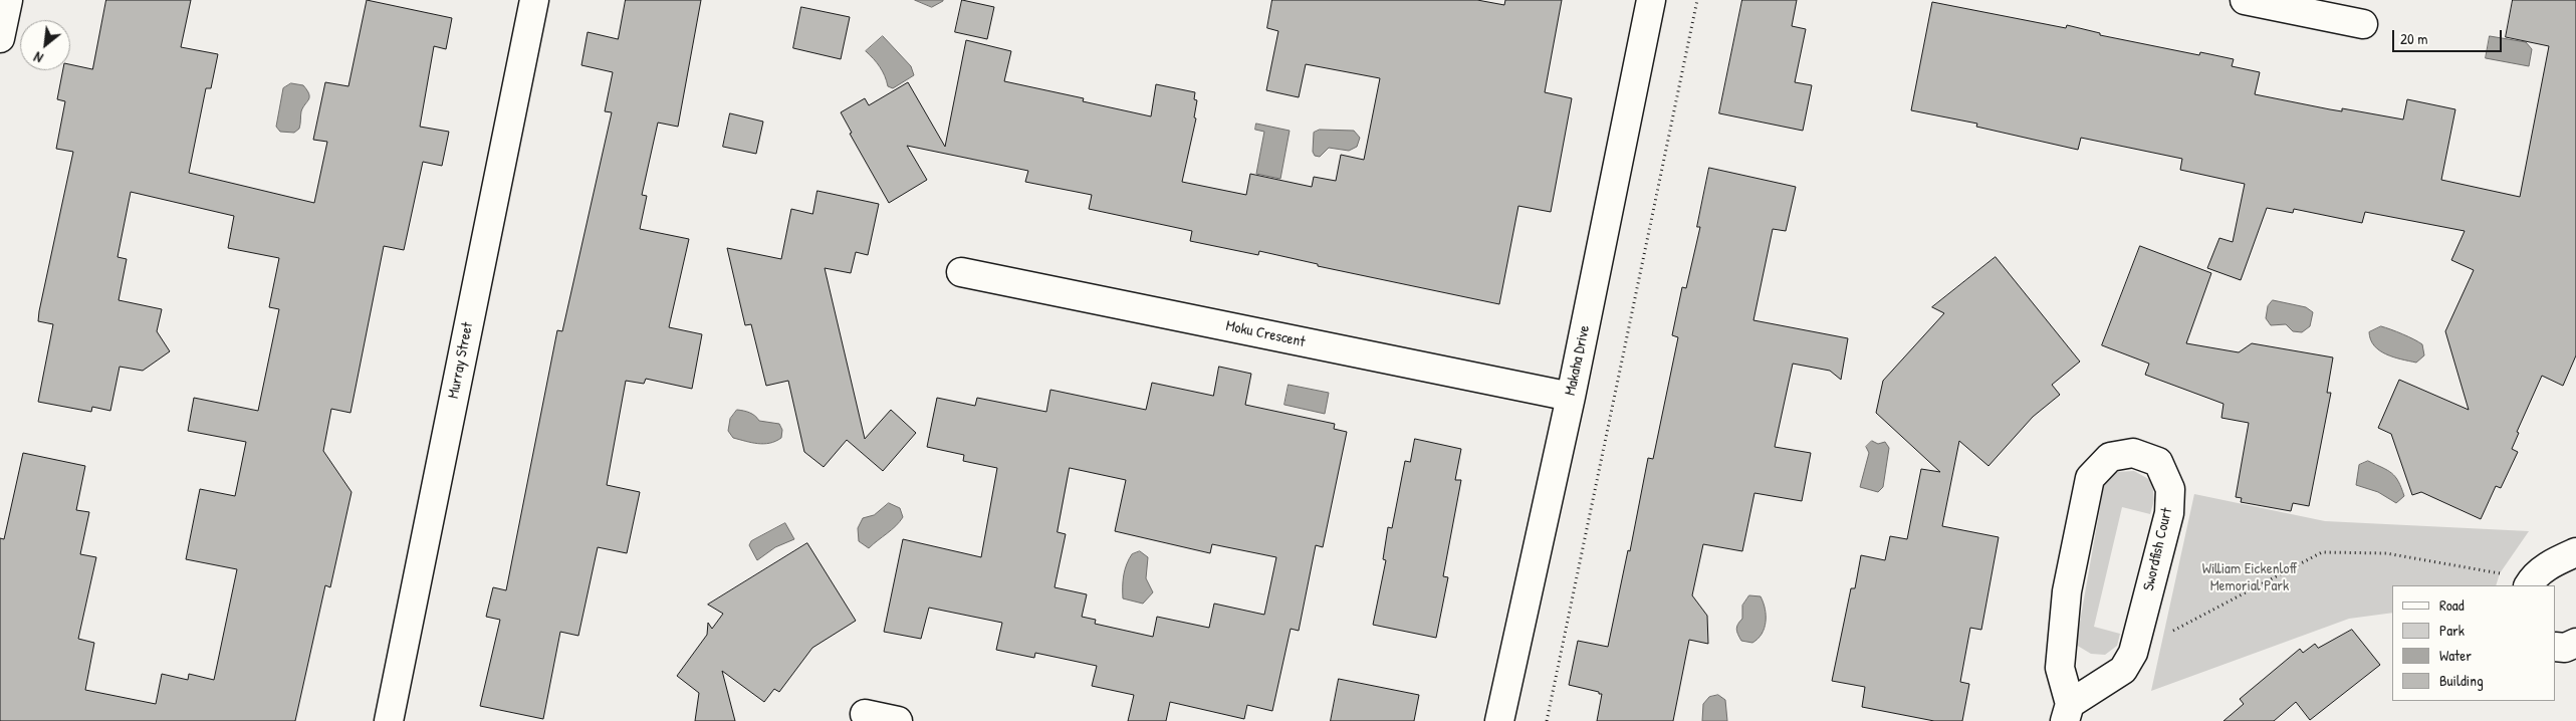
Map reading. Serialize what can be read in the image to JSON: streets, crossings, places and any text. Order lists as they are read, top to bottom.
{
  "streets": {
    "street": [
      "Moku Crescent",
      "Murray Street",
      "Makaha Drive",
      "Swordfish Court"
    ]
  },
  "crossings": [
    ["Moku Crescent", "Makaha Drive"]
  ],
  "parks": ["William Eickenloff Memorial Park"],
  "legend": [
    "Road",
    "Park",
    "Water",
    "Building"
  ],
  "scale_bar": "20 m",
  "north": "bottom left"
}
